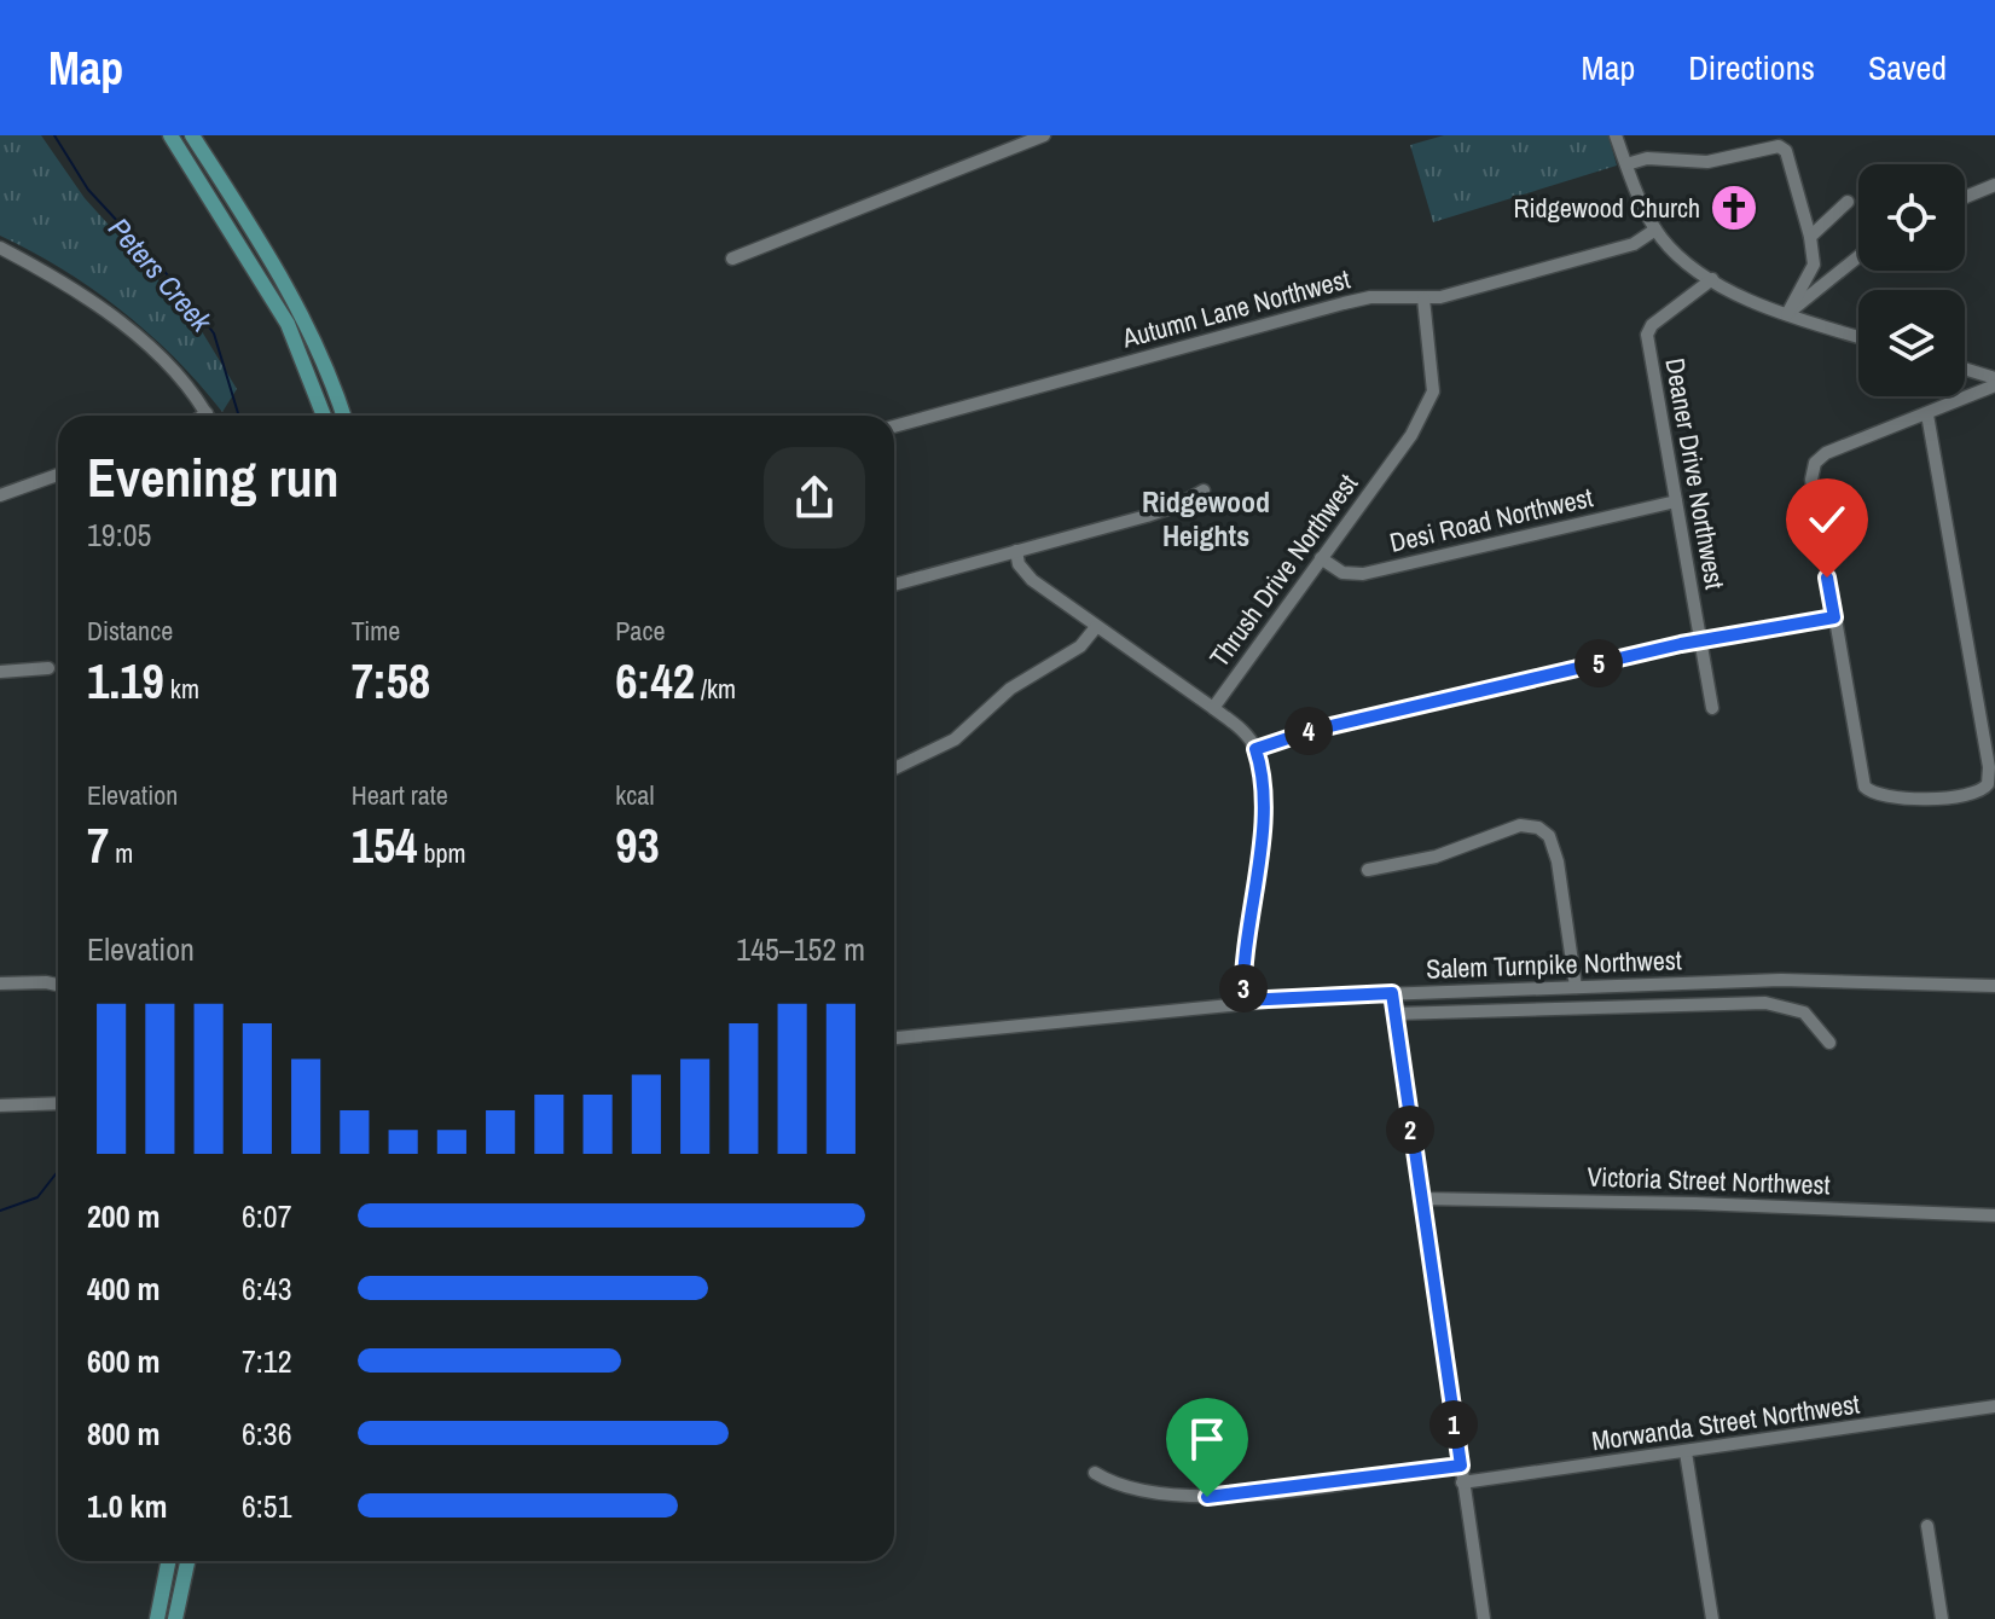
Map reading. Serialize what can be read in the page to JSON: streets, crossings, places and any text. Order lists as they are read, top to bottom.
{
  "streets": {
    "street": [
      "Autumn Lane Northwest",
      "Deaner Drive Northwest",
      "Desi Road Northwest",
      "Thrush Drive Northwest",
      "Salem Turnpike Northwest",
      "Victoria Street Northwest",
      "Morwanda Street Northwest"
    ]
  },
  "crossings": [
    ["Autumn Lane Northwest", "Thrush Drive Northwest"],
    ["Deaner Drive Northwest", "Desi Road Northwest"],
    ["Desi Road Northwest", "Thrush Drive Northwest"]
  ],
  "districts": ["Ridgewood Heights"],
  "water": ["Peters Creek"],
  "places": {
    "church": ["Ridgewood Church"]
  },
  "page": {
    "header": "Map",
    "nav": ["Map", "Directions", "Saved"],
    "heading": ["Evening run", "19:05"],
    "stats": [
      ["Distance", "1.19 km"],
      ["Time", "7:58"],
      ["Pace", "6:42 /km"],
      ["Elevation", "7 m"],
      ["Heart rate", "154 bpm"],
      ["kcal", "93"]
    ],
    "pins": [
      "5",
      "4",
      "3",
      "2",
      "1"
    ],
    "chart": ["Elevation", "145–152 m"],
    "list": [
      {
        "name": "200 m",
        "note": "6:07"
      },
      {
        "name": "400 m",
        "note": "6:43"
      },
      {
        "name": "600 m",
        "note": "7:12"
      },
      {
        "name": "800 m",
        "note": "6:36"
      },
      {
        "name": "1.0 km",
        "note": "6:51"
      }
    ]
  }
}
